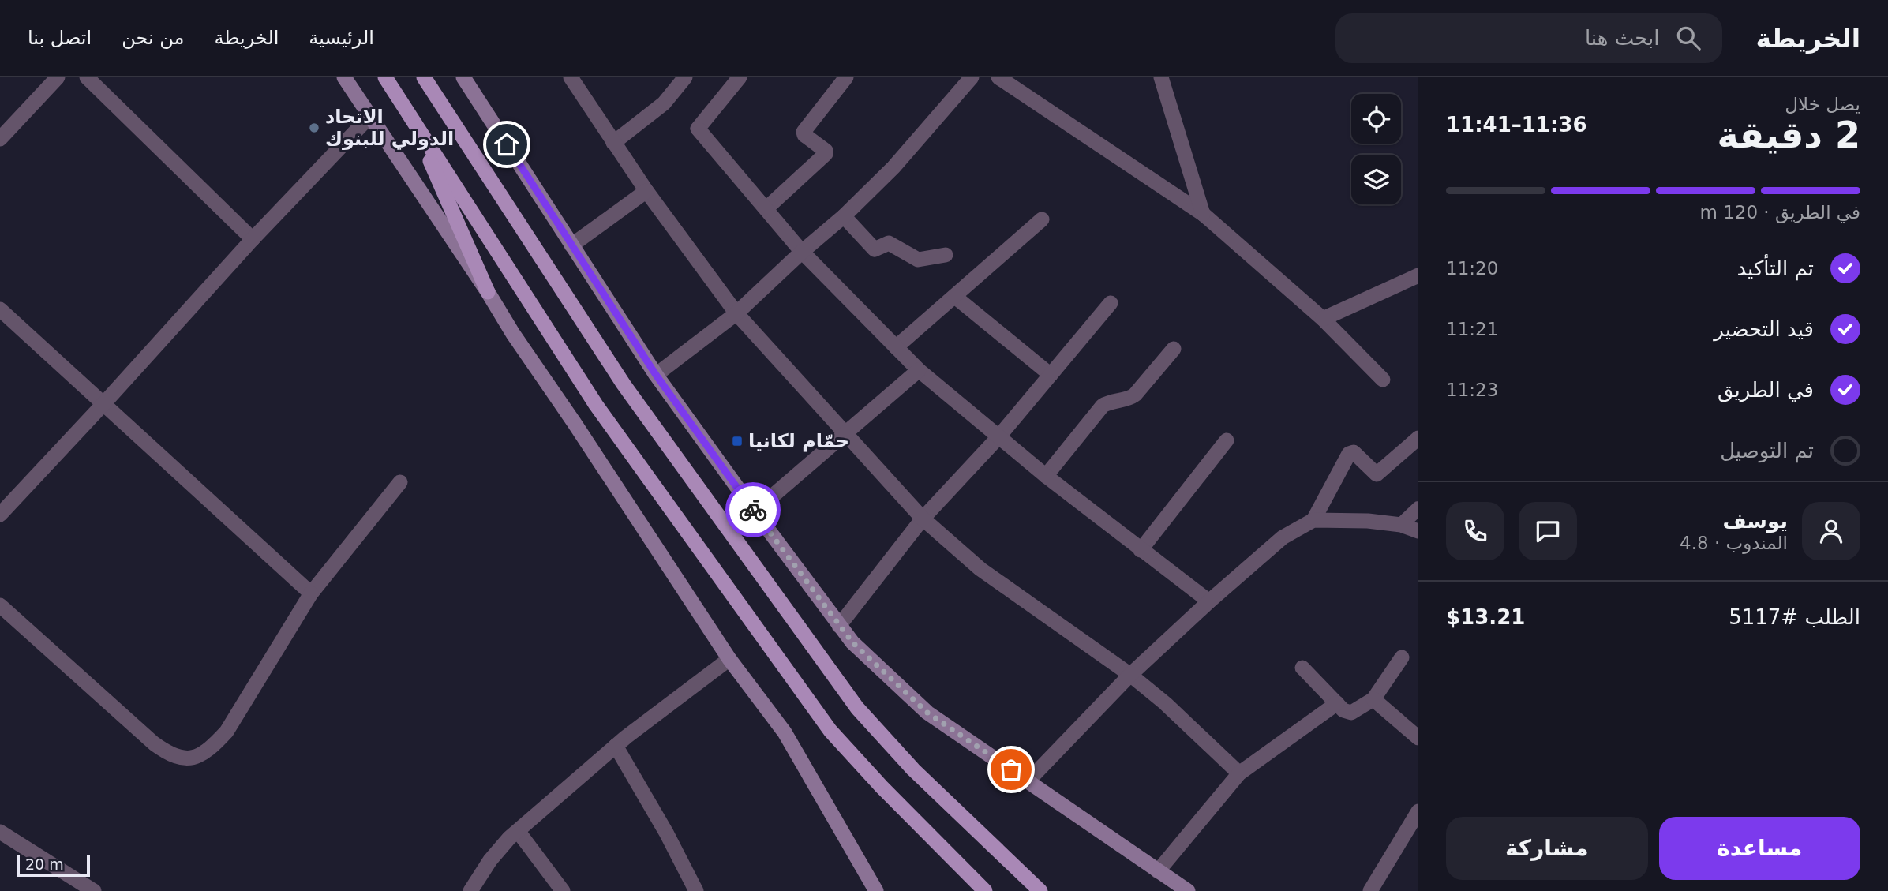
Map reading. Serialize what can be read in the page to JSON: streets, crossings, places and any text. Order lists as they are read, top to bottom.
{
  "places": {
    "other": ["الاتحاد الدولي للبنوك"],
    "transit": ["حمّام لكانيا"]
  },
  "scale_bar": "20 m",
  "page": {
    "header": "الخريطة",
    "search": "ابحث هنا",
    "nav": [
      "الرئيسية",
      "الخريطة",
      "من نحن",
      "اتصل بنا"
    ],
    "heading": ["2 دقيقة", "يصل خلال", "11:36–11:41"],
    "panel": [
      "يوسف",
      "المندوب · 4.8",
      "الطلب #5117",
      "$13.21"
    ],
    "bar": "في الطريق · 120 m",
    "list": [
      ["تم التأكيد", "11:20"],
      ["قيد التحضير", "11:21"],
      ["في الطريق", "11:23"],
      "تم التوصيل"
    ],
    "buttons": ["مساعدة", "مشاركة"],
    "scale": "20 m"
  }
}
